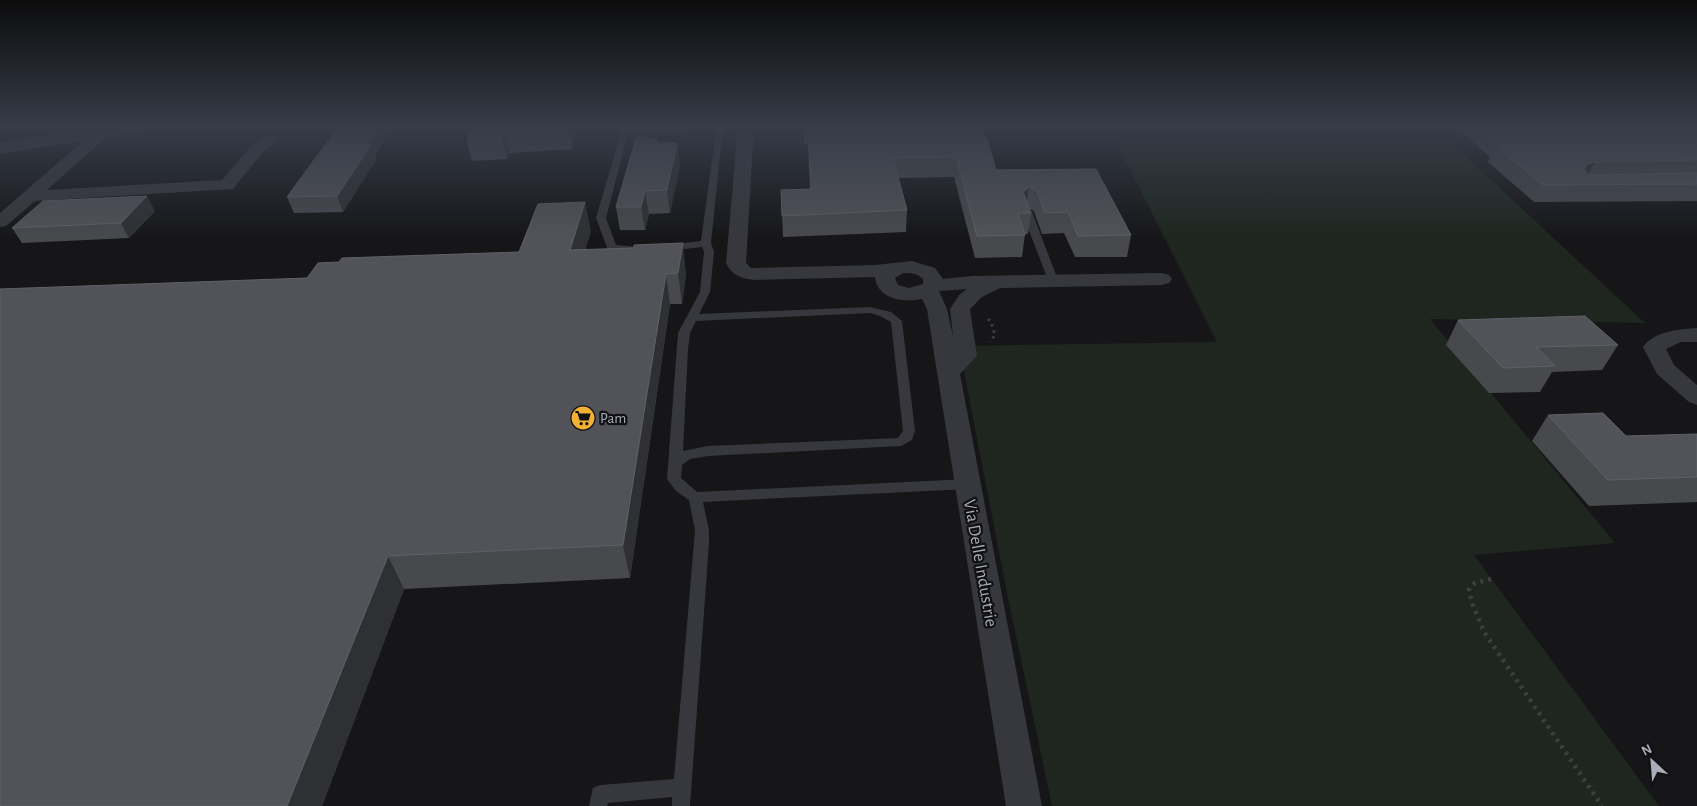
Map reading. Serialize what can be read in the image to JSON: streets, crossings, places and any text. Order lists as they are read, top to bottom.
{
  "streets": {
    "street": ["Via Delle Industrie"]
  },
  "places": {
    "supermarket": ["Pam"]
  },
  "north": "top left"
}
